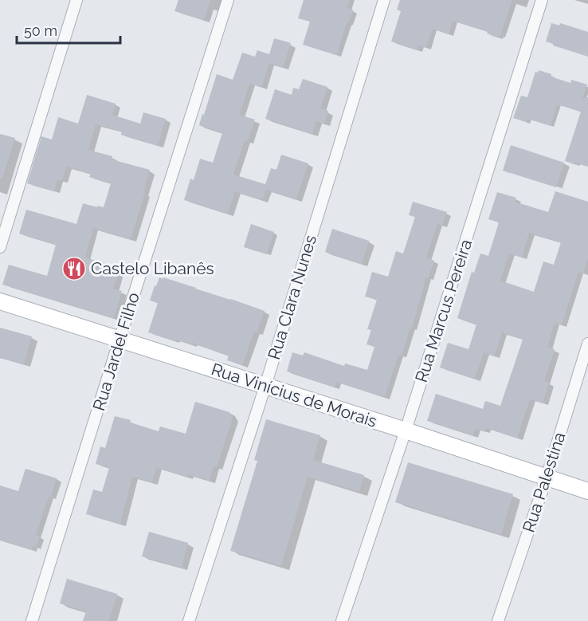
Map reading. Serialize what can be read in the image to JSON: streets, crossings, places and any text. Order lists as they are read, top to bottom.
{
  "streets": {
    "street": [
      "Rua Clara Nunes",
      "Rua Marcus Pereira",
      "Rua Jardel Filho",
      "Rua Vinícius de Morais",
      "Rua Palestina"
    ]
  },
  "crossings": [
    ["Rua Clara Nunes", "Rua Vinícius de Morais"],
    ["Rua Marcus Pereira", "Rua Vinícius de Morais"],
    ["Rua Jardel Filho", "Rua Vinícius de Morais"],
    ["Rua Vinícius de Morais", "Rua Palestina"]
  ],
  "places": {
    "restaurant": ["Castelo Libanês"]
  },
  "scale_bar": "50 m"
}
